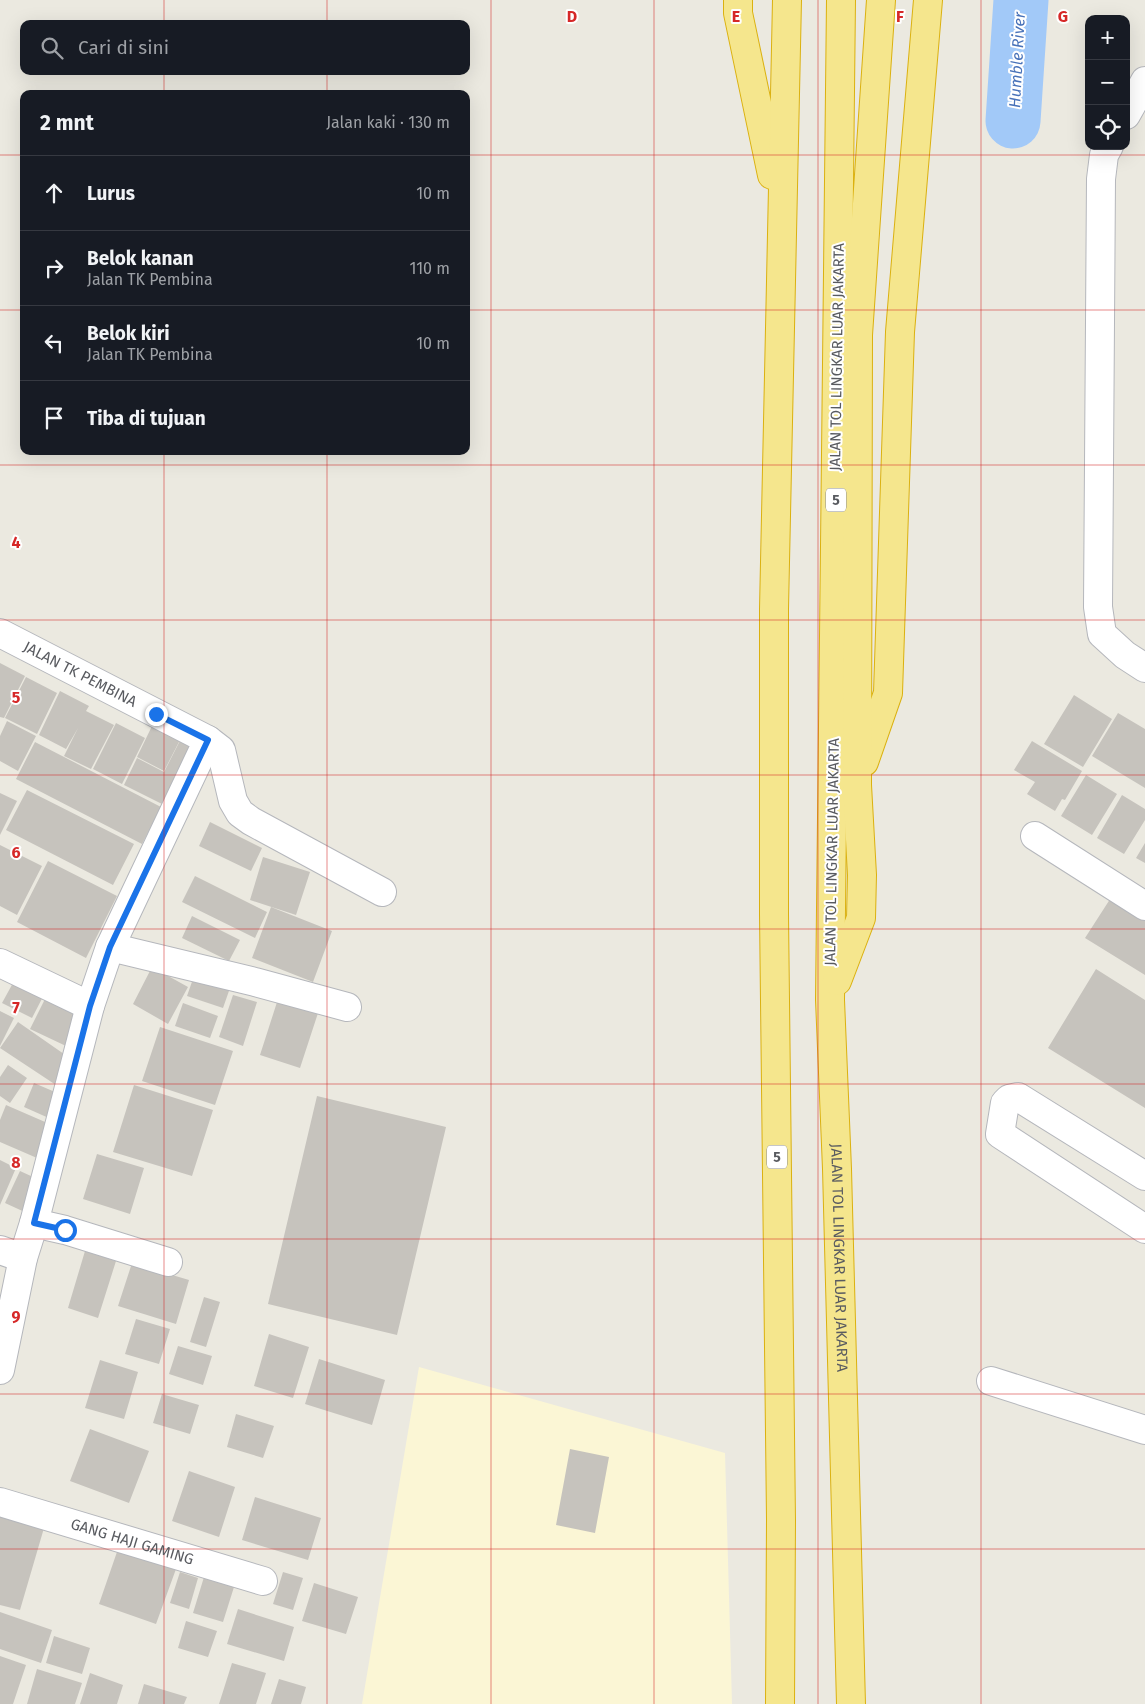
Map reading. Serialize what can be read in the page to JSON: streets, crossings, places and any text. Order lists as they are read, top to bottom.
{
  "streets": {
    "highway": ["JALAN TOL LINGKAR LUAR JAKARTA", "5"],
    "street": ["JALAN TK PEMBINA", "GANG HAJI GAMING"]
  },
  "water": ["Humble River"],
  "page": {
    "map_buttons": ["+", "−"],
    "search": "Cari di sini",
    "heading": ["2 mnt", "Jalan kaki · 130 m"],
    "list": [
      ["Lurus", "10 m"],
      ["Belok kanan", "Jalan TK Pembina", "110 m"],
      ["Belok kiri", "Jalan TK Pembina", "10 m"],
      "Tiba di tujuan"
    ]
  },
  "grid": {
    "columns": [
      "D",
      "E",
      "F",
      "G"
    ],
    "rows": [
      "4",
      "5",
      "6",
      "7",
      "8",
      "9"
    ]
  }
}
